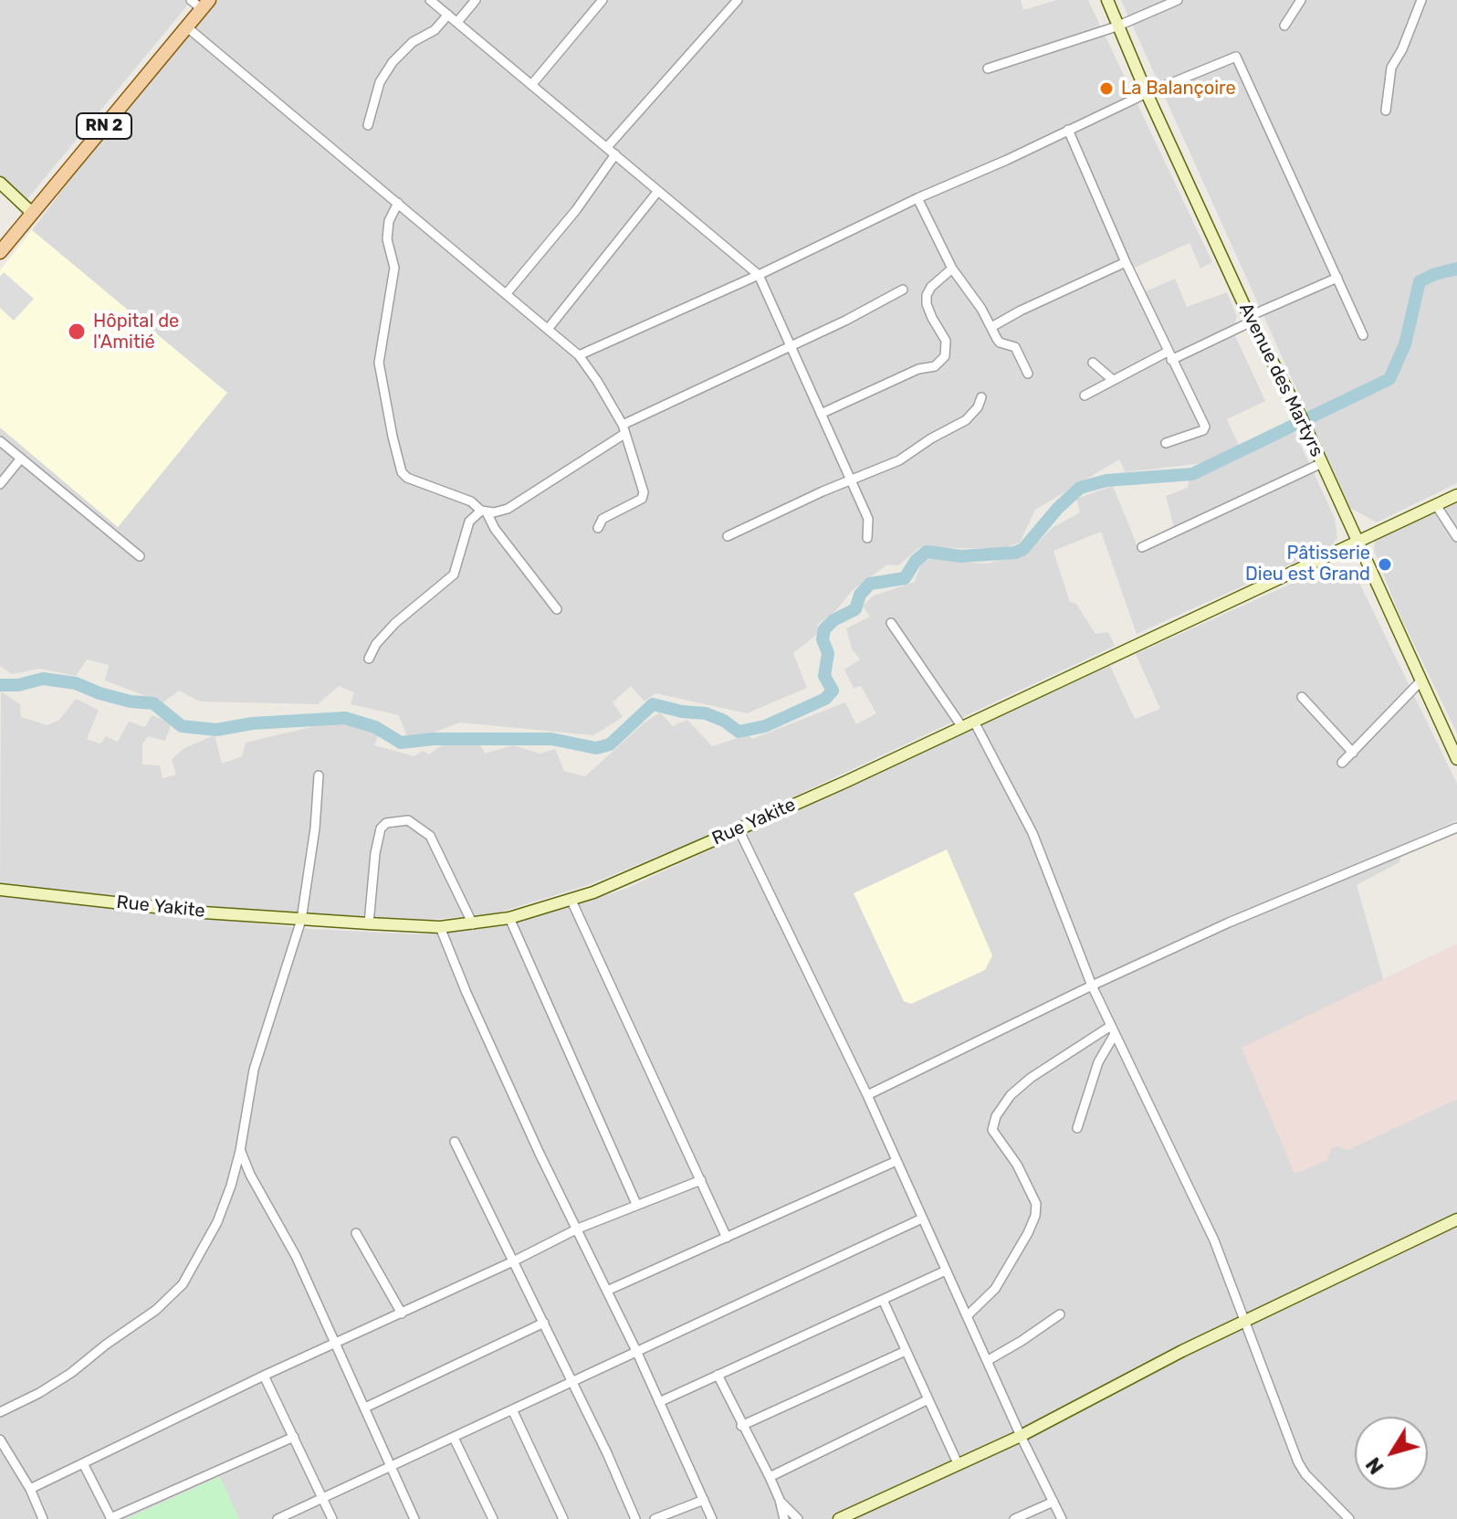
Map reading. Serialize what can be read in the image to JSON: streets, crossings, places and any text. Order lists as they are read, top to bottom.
{
  "streets": {
    "main road": ["RN 2", "Avenue des Martyrs", "Rue Yakite"]
  },
  "crossings": [
    ["Avenue des Martyrs", "Rue Yakite"]
  ],
  "places": ["La Balançoire", "Hôpital de l'Amitié", "Pâtisserie Dieu est Grand"],
  "north": "bottom left"
}
